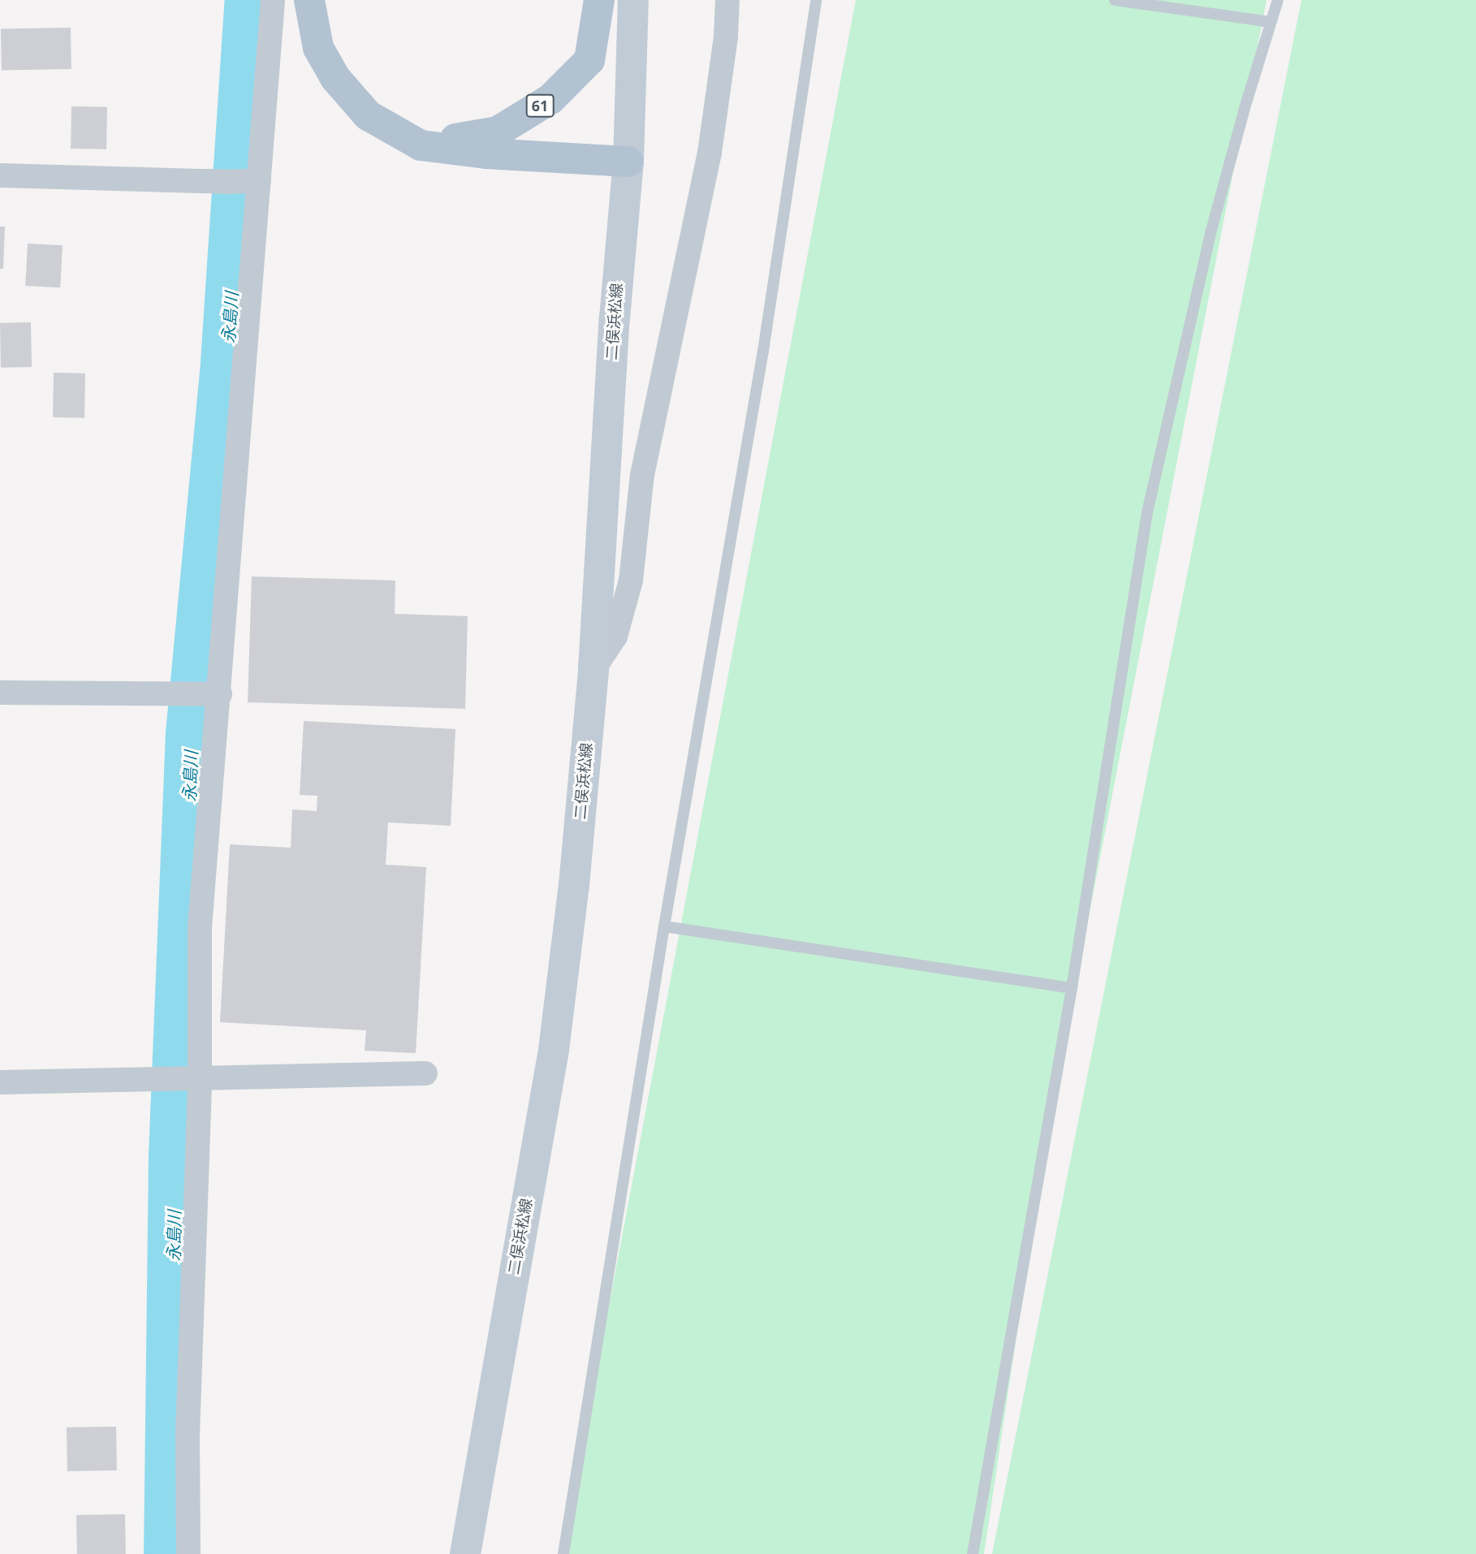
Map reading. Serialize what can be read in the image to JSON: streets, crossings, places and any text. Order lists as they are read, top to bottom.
{
  "streets": {
    "main road": ["61", "二俣浜松線"]
  },
  "water": ["永島川"]
}
